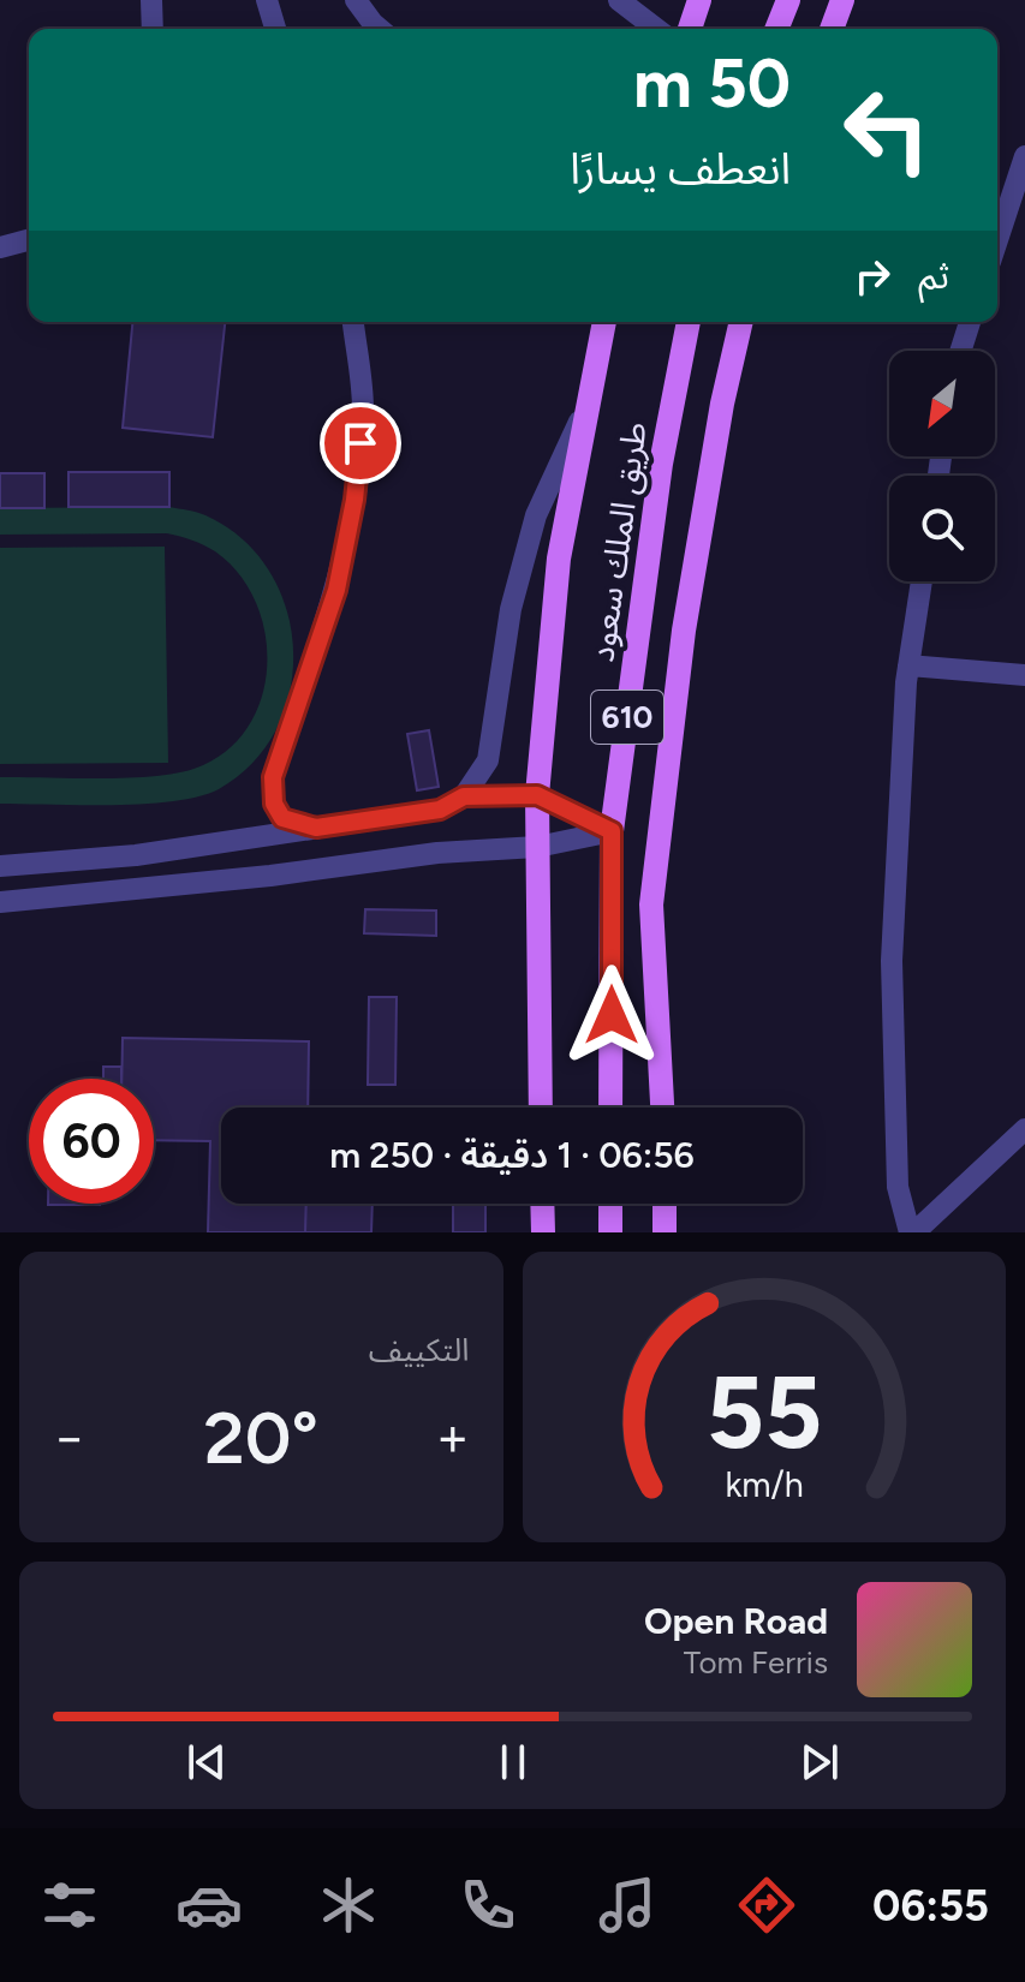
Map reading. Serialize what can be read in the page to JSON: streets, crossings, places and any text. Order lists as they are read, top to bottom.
{
  "streets": {
    "main road": ["طريق الملك سعود", "610"]
  },
  "north": "bottom left",
  "page": {
    "turn": ["50 m", "انعطف يسارًا"],
    "then": "ثم",
    "limit": "60",
    "trip": "06:56 · 1 دقيقة · 250 m",
    "tile": "التكييف",
    "heat": ["−", "20°", "+"],
    "song": ["Open Road", "Tom Ferris"],
    "tabs": "06:55",
    "gauge": ["55", "km/h"]
  }
}
